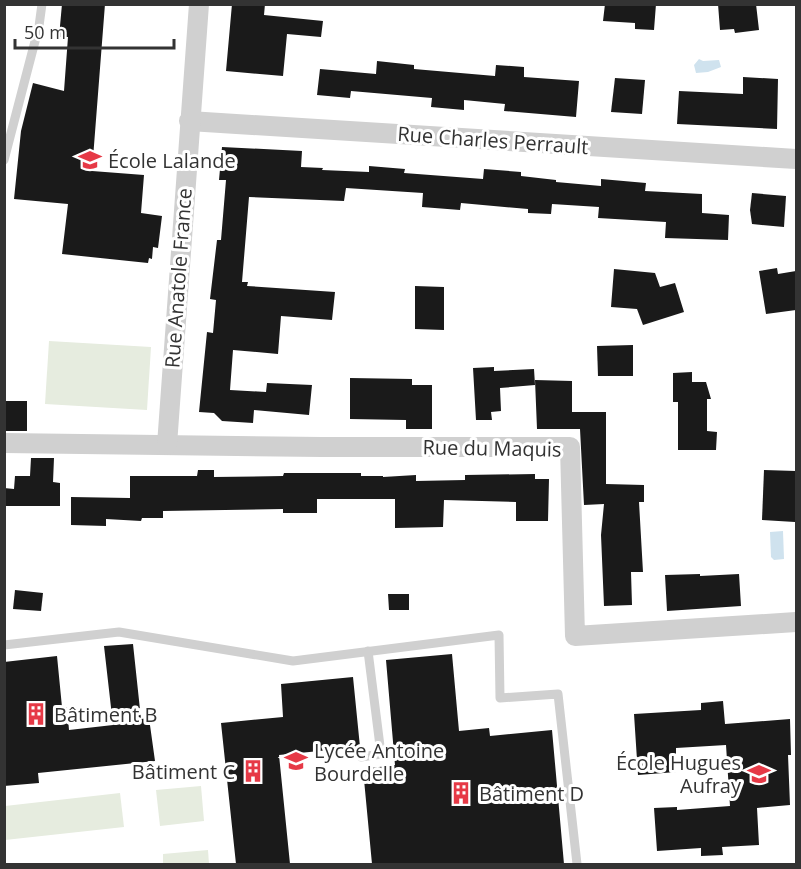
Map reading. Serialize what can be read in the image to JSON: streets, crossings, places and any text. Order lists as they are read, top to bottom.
{
  "streets": {
    "street": ["Rue Charles Perrault", "Rue Anatole France", "Rue du Maquis"]
  },
  "crossings": [
    ["Rue Charles Perrault", "Rue Anatole France"],
    ["Rue Anatole France", "Rue du Maquis"]
  ],
  "places": {
    "school or university": ["École Lalande", "Lycée Antoine Bourdelle", "École Hugues Aufray"],
    "building": ["Bâtiment B", "Bâtiment C", "Bâtiment D"]
  },
  "scale_bar": "50 m"
}
